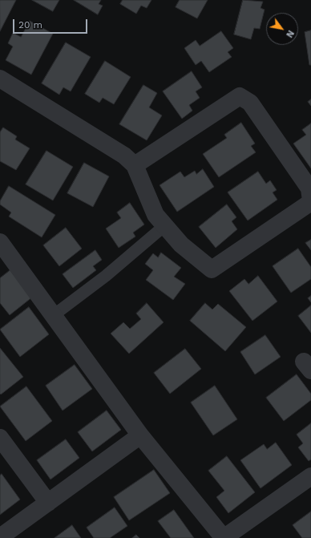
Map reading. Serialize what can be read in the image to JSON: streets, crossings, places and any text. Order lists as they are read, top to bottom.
{
  "scale_bar": "20 m",
  "north": "bottom right"
}
